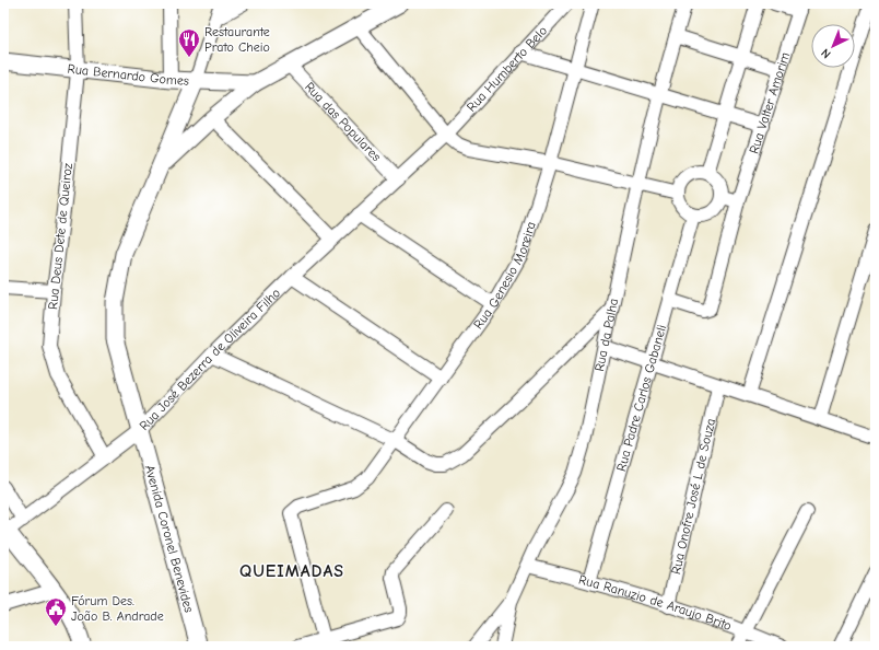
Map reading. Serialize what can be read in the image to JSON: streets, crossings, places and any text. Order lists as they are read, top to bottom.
{
  "streets": {
    "main road": ["Rua Bernardo Gomes", "Rua José Bezerra de Oliveira Filho", "Avenida Coronel Benevides"],
    "street": [
      "Rua Humberto Belo",
      "Rua Valter Amorim",
      "Rua das Populares",
      "Rua Deus Dete de Queiroz",
      "Rua Genesio Moreira",
      "Rua da Palha",
      "Rua Padre Carlos Gabaneli",
      "Rua Onofre José L de Souza",
      "Rua Ranuzio de Araujo Brito"
    ]
  },
  "crossings": [
    ["Rua Humberto Belo", "Rua José Bezerra de Oliveira Filho"],
    ["Rua Bernardo Gomes", "Rua Deus Dete de Queiroz"],
    ["Rua Bernardo Gomes", "Rua José Bezerra de Oliveira Filho"],
    ["Rua Valter Amorim", "Rua Padre Carlos Gabaneli"],
    ["Rua das Populares", "Rua José Bezerra de Oliveira Filho"],
    ["Rua da Palha", "Rua Ranuzio de Araujo Brito"],
    ["Rua José Bezerra de Oliveira Filho", "Avenida Coronel Benevides"],
    ["Rua Padre Carlos Gabaneli", "Rua Ranuzio de Araujo Brito"],
    ["Rua Onofre José L de Souza", "Rua Ranuzio de Araujo Brito"]
  ],
  "districts": ["QUEIMADAS"],
  "places": {
    "restaurant": ["Restaurante Prato Cheio"],
    "public building": ["Fórum Des. João B. Andrade"]
  },
  "north": "bottom left"
}
